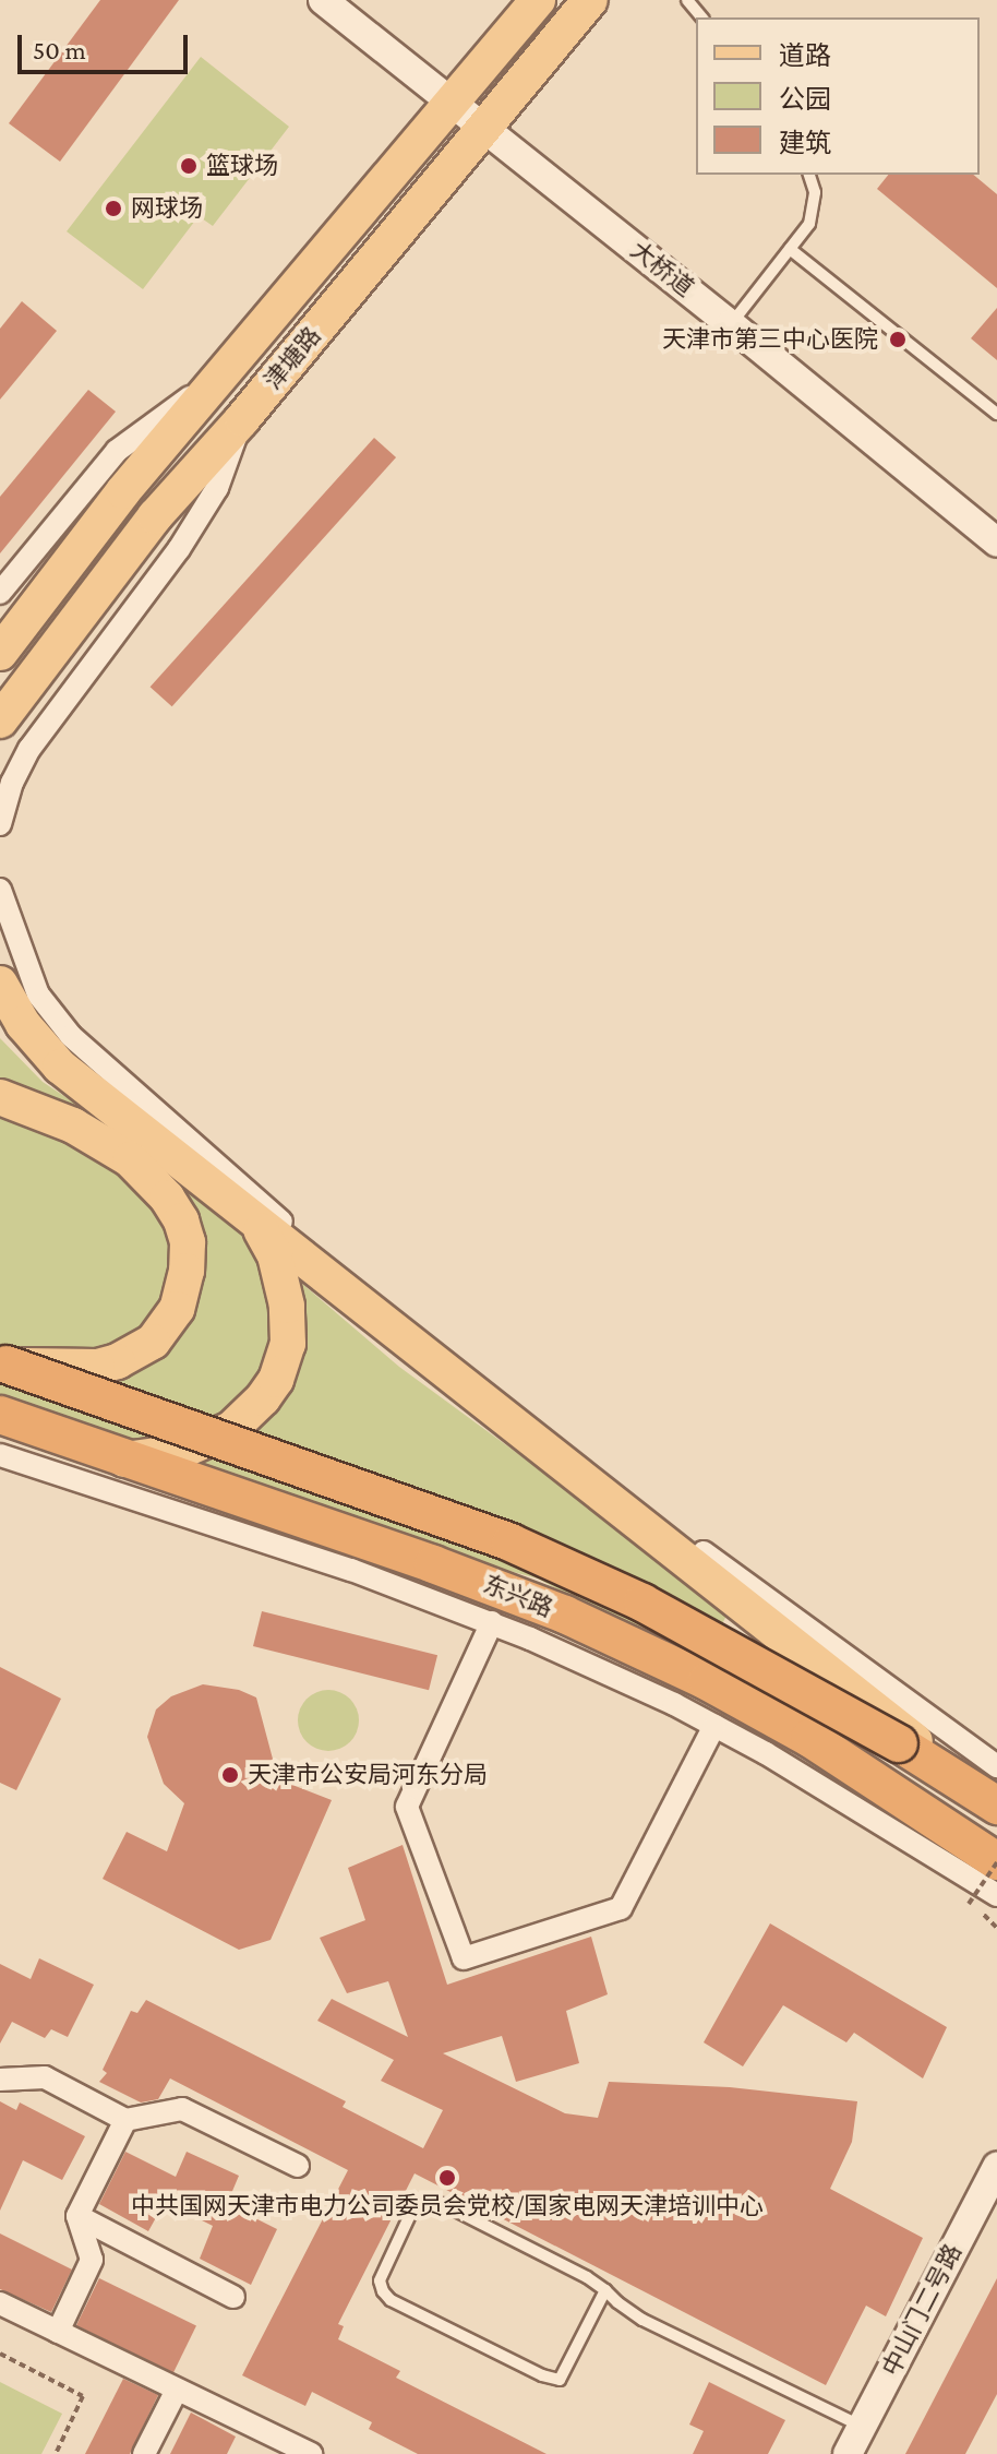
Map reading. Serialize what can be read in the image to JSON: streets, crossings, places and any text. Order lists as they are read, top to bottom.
{
  "streets": {
    "highway": ["东兴路"],
    "main road": ["津塘路"],
    "street": ["大桥道", "中山门二号路"]
  },
  "crossings": [
    ["大桥道", "津塘路"]
  ],
  "places": [
    "篮球场",
    "网球场",
    "天津市第三中心医院",
    "天津市公安局河东分局",
    "中共国网天津市电力公司委员会党校/国家电网天津培训中心"
  ],
  "legend": ["道路", "公园", "建筑"],
  "scale_bar": "50 m"
}
